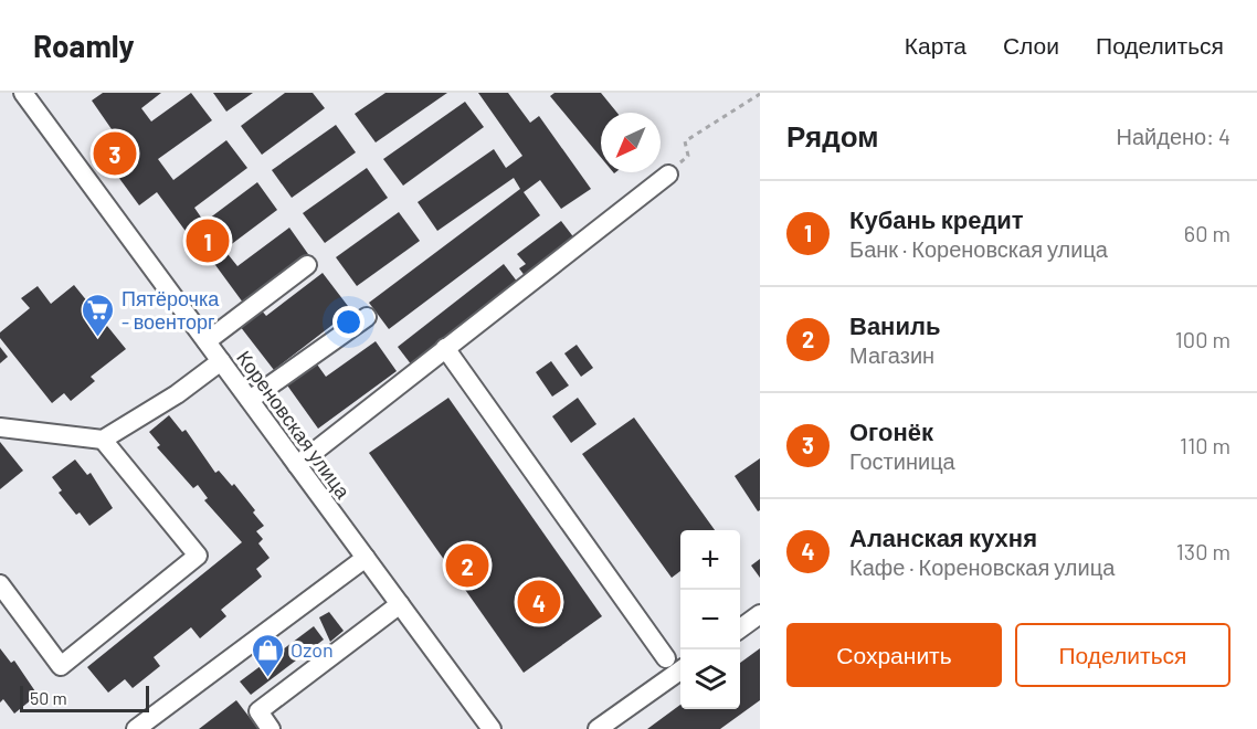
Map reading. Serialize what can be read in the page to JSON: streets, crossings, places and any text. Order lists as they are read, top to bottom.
{
  "streets": {
    "street": ["Кореновская улица"]
  },
  "places": {
    "supermarket": ["Пятёрочка - военторг"],
    "shop": ["Ozon"]
  },
  "scale_bar": "50 m",
  "north": "bottom left",
  "page": {
    "header": "Roamly",
    "nav": ["Карта", "Слои", "Поделиться"],
    "heading": ["Рядом", "Найдено: 4"],
    "pins": [
      "3",
      "1",
      "2",
      "4"
    ],
    "list": [
      {
        "mark": "1",
        "name": "Кубань кредит",
        "note": "Банк · Кореновская улица",
        "value": "60 m"
      },
      {
        "mark": "2",
        "name": "Ваниль",
        "note": "Магазин",
        "value": "100 m"
      },
      {
        "mark": "3",
        "name": "Огонёк",
        "note": "Гостиница",
        "value": "110 m"
      },
      {
        "mark": "4",
        "name": "Аланская кухня",
        "note": "Кафе · Кореновская улица",
        "value": "130 m"
      }
    ],
    "map_buttons": ["+", "−"],
    "buttons": ["Сохранить", "Поделиться"],
    "scale": "50 m"
  }
}
